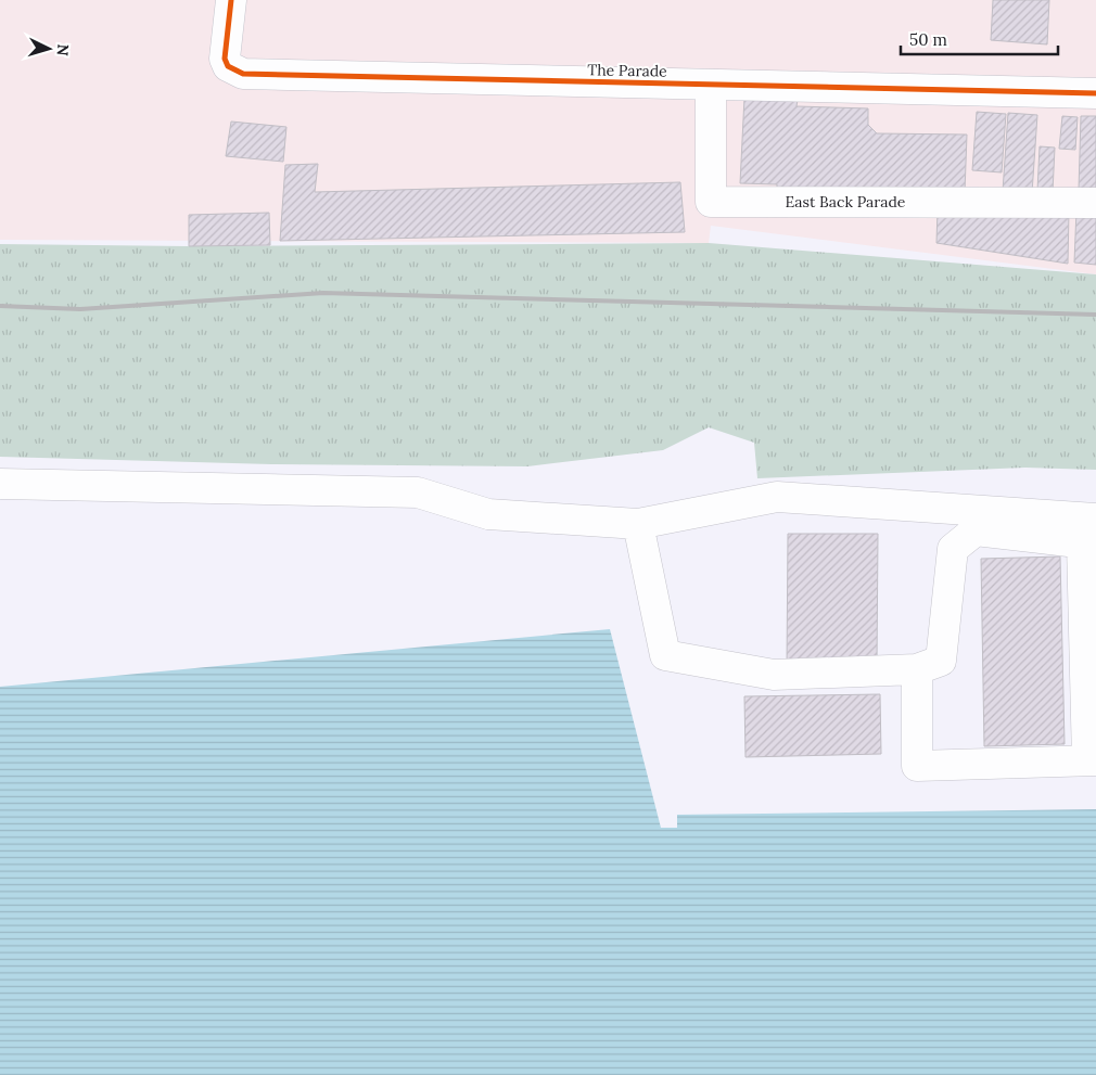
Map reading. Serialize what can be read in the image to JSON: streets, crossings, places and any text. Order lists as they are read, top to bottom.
{
  "streets": {
    "street": ["The Parade", "East Back Parade"]
  },
  "crossings": [
    ["The Parade", "East Back Parade"]
  ],
  "scale_bar": "50 m",
  "north": "right"
}
